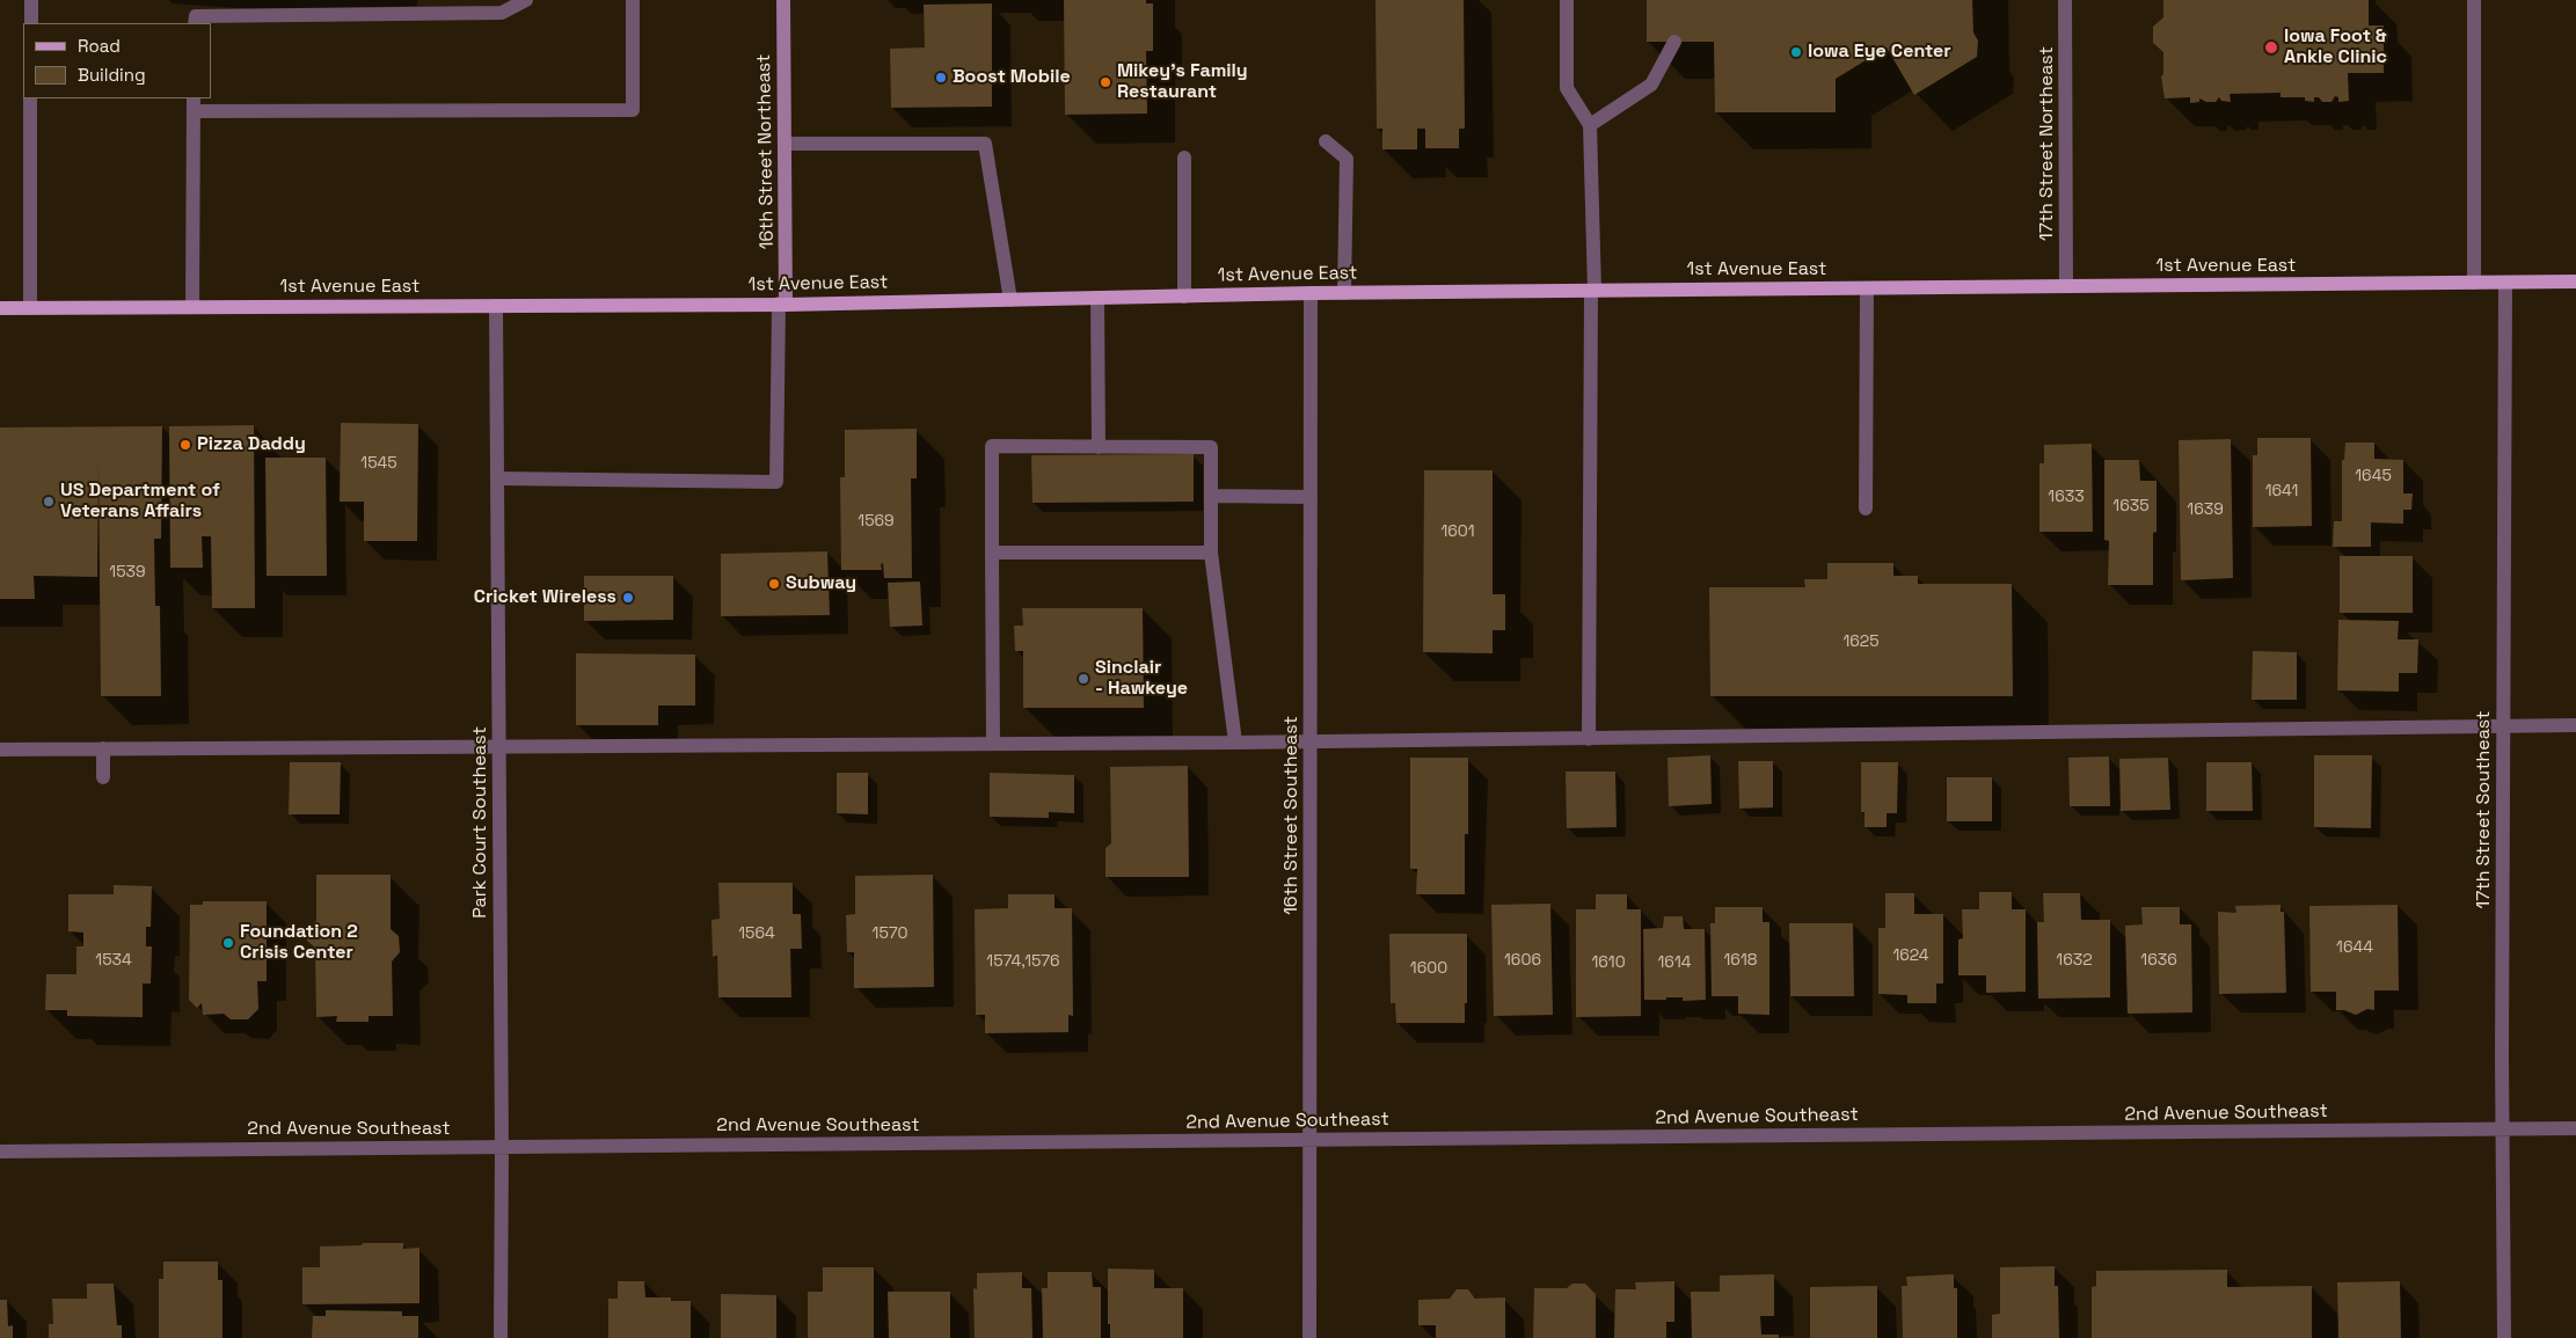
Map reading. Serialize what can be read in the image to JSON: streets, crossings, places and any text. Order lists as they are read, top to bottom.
{
  "streets": {
    "main road": ["1st Avenue East"],
    "street": [
      "17th Street Northeast",
      "16th Street Northeast",
      "17th Street Southeast",
      "16th Street Southeast",
      "Park Court Southeast",
      "2nd Avenue Southeast"
    ]
  },
  "crossings": [
    ["17th Street Northeast", "1st Avenue East"],
    ["16th Street Northeast", "1st Avenue East"],
    ["1st Avenue East", "17th Street Southeast"],
    ["1st Avenue East", "16th Street Southeast"],
    ["1st Avenue East", "Park Court Southeast"],
    ["17th Street Southeast", "2nd Avenue Southeast"],
    ["16th Street Southeast", "2nd Avenue Southeast"],
    ["Park Court Southeast", "2nd Avenue Southeast"]
  ],
  "places": [
    "Iowa Foot & Ankle Clinic",
    "Iowa Eye Center",
    "Boost Mobile",
    "Mikey's Family Restaurant",
    "Pizza Daddy",
    "US Department of Veterans Affairs",
    "Subway",
    "Cricket Wireless",
    "Sinclair - Hawkeye",
    "Foundation 2 Crisis Center"
  ],
  "house_numbers": [
    "1545",
    "1645",
    "1641",
    "1633",
    "1635",
    "1639",
    "1569",
    "1601",
    "1539",
    "1625",
    "1564",
    "1570",
    "1644",
    "1624",
    "1534",
    "1606",
    "1618",
    "1632",
    "1636",
    "1574,1576",
    "1610",
    "1614",
    "1600"
  ],
  "legend": ["Road", "Building"]
}
